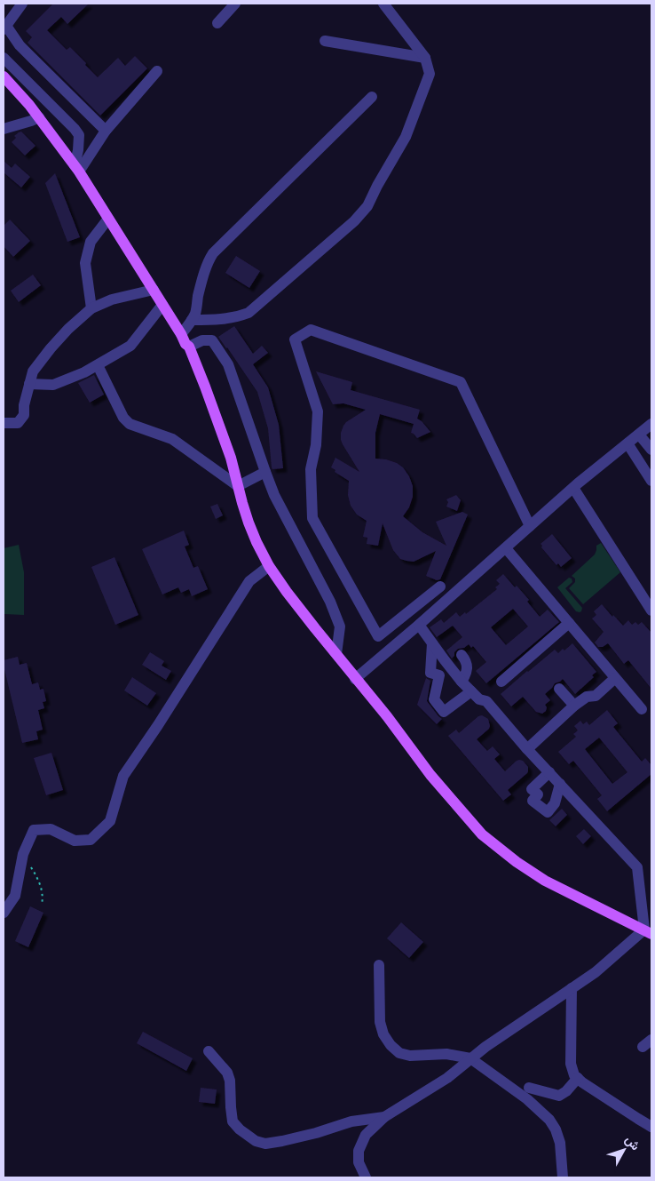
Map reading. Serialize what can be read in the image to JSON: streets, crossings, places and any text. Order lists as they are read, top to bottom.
{
  "north": "top right"
}
